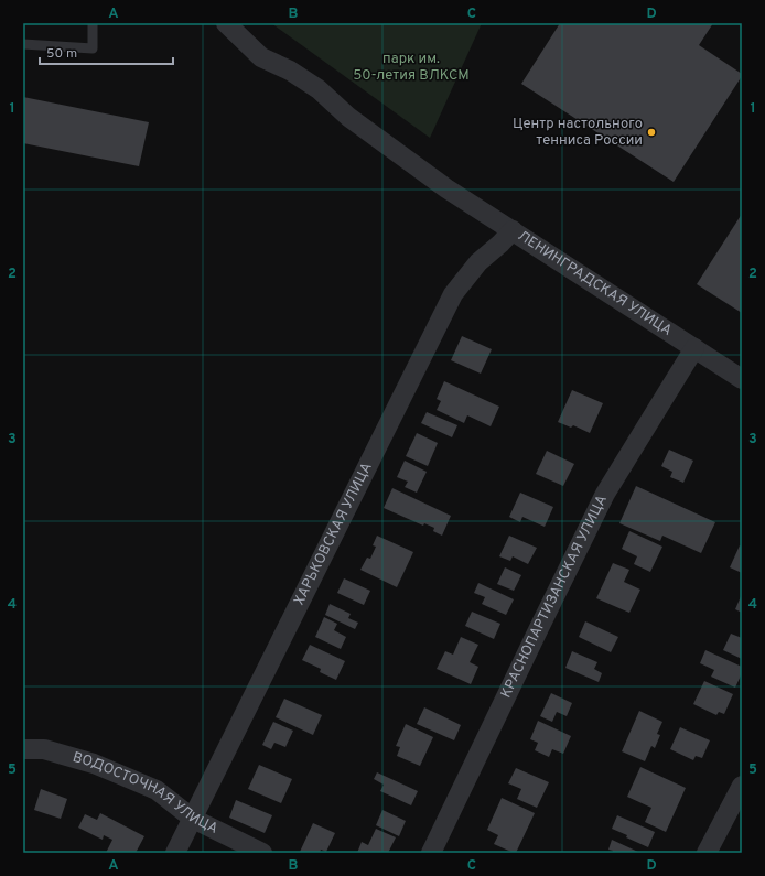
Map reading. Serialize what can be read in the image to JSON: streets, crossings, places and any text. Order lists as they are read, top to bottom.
{
  "streets": {
    "street": [
      "ЛЕНИНГРАДСКАЯ УЛИЦА",
      "ХАРЬКОВСКАЯ УЛИЦА",
      "КРАСНОПАРТИЗАНСКАЯ УЛИЦА",
      "ВОДОСТОЧНАЯ УЛИЦА"
    ]
  },
  "crossings": [
    ["ЛЕНИНГРАДСКАЯ УЛИЦА", "ХАРЬКОВСКАЯ УЛИЦА"],
    ["ЛЕНИНГРАДСКАЯ УЛИЦА", "КРАСНОПАРТИЗАНСКАЯ УЛИЦА"],
    ["ХАРЬКОВСКАЯ УЛИЦА", "ВОДОСТОЧНАЯ УЛИЦА"]
  ],
  "parks": ["парк им. 50-летия ВЛКСМ"],
  "places": ["Центр настольного тенниса России"],
  "scale_bar": "50 m",
  "grid": {
    "columns": [
      "A",
      "B",
      "C",
      "D"
    ],
    "rows": [
      "1",
      "2",
      "3",
      "4",
      "5"
    ]
  }
}
